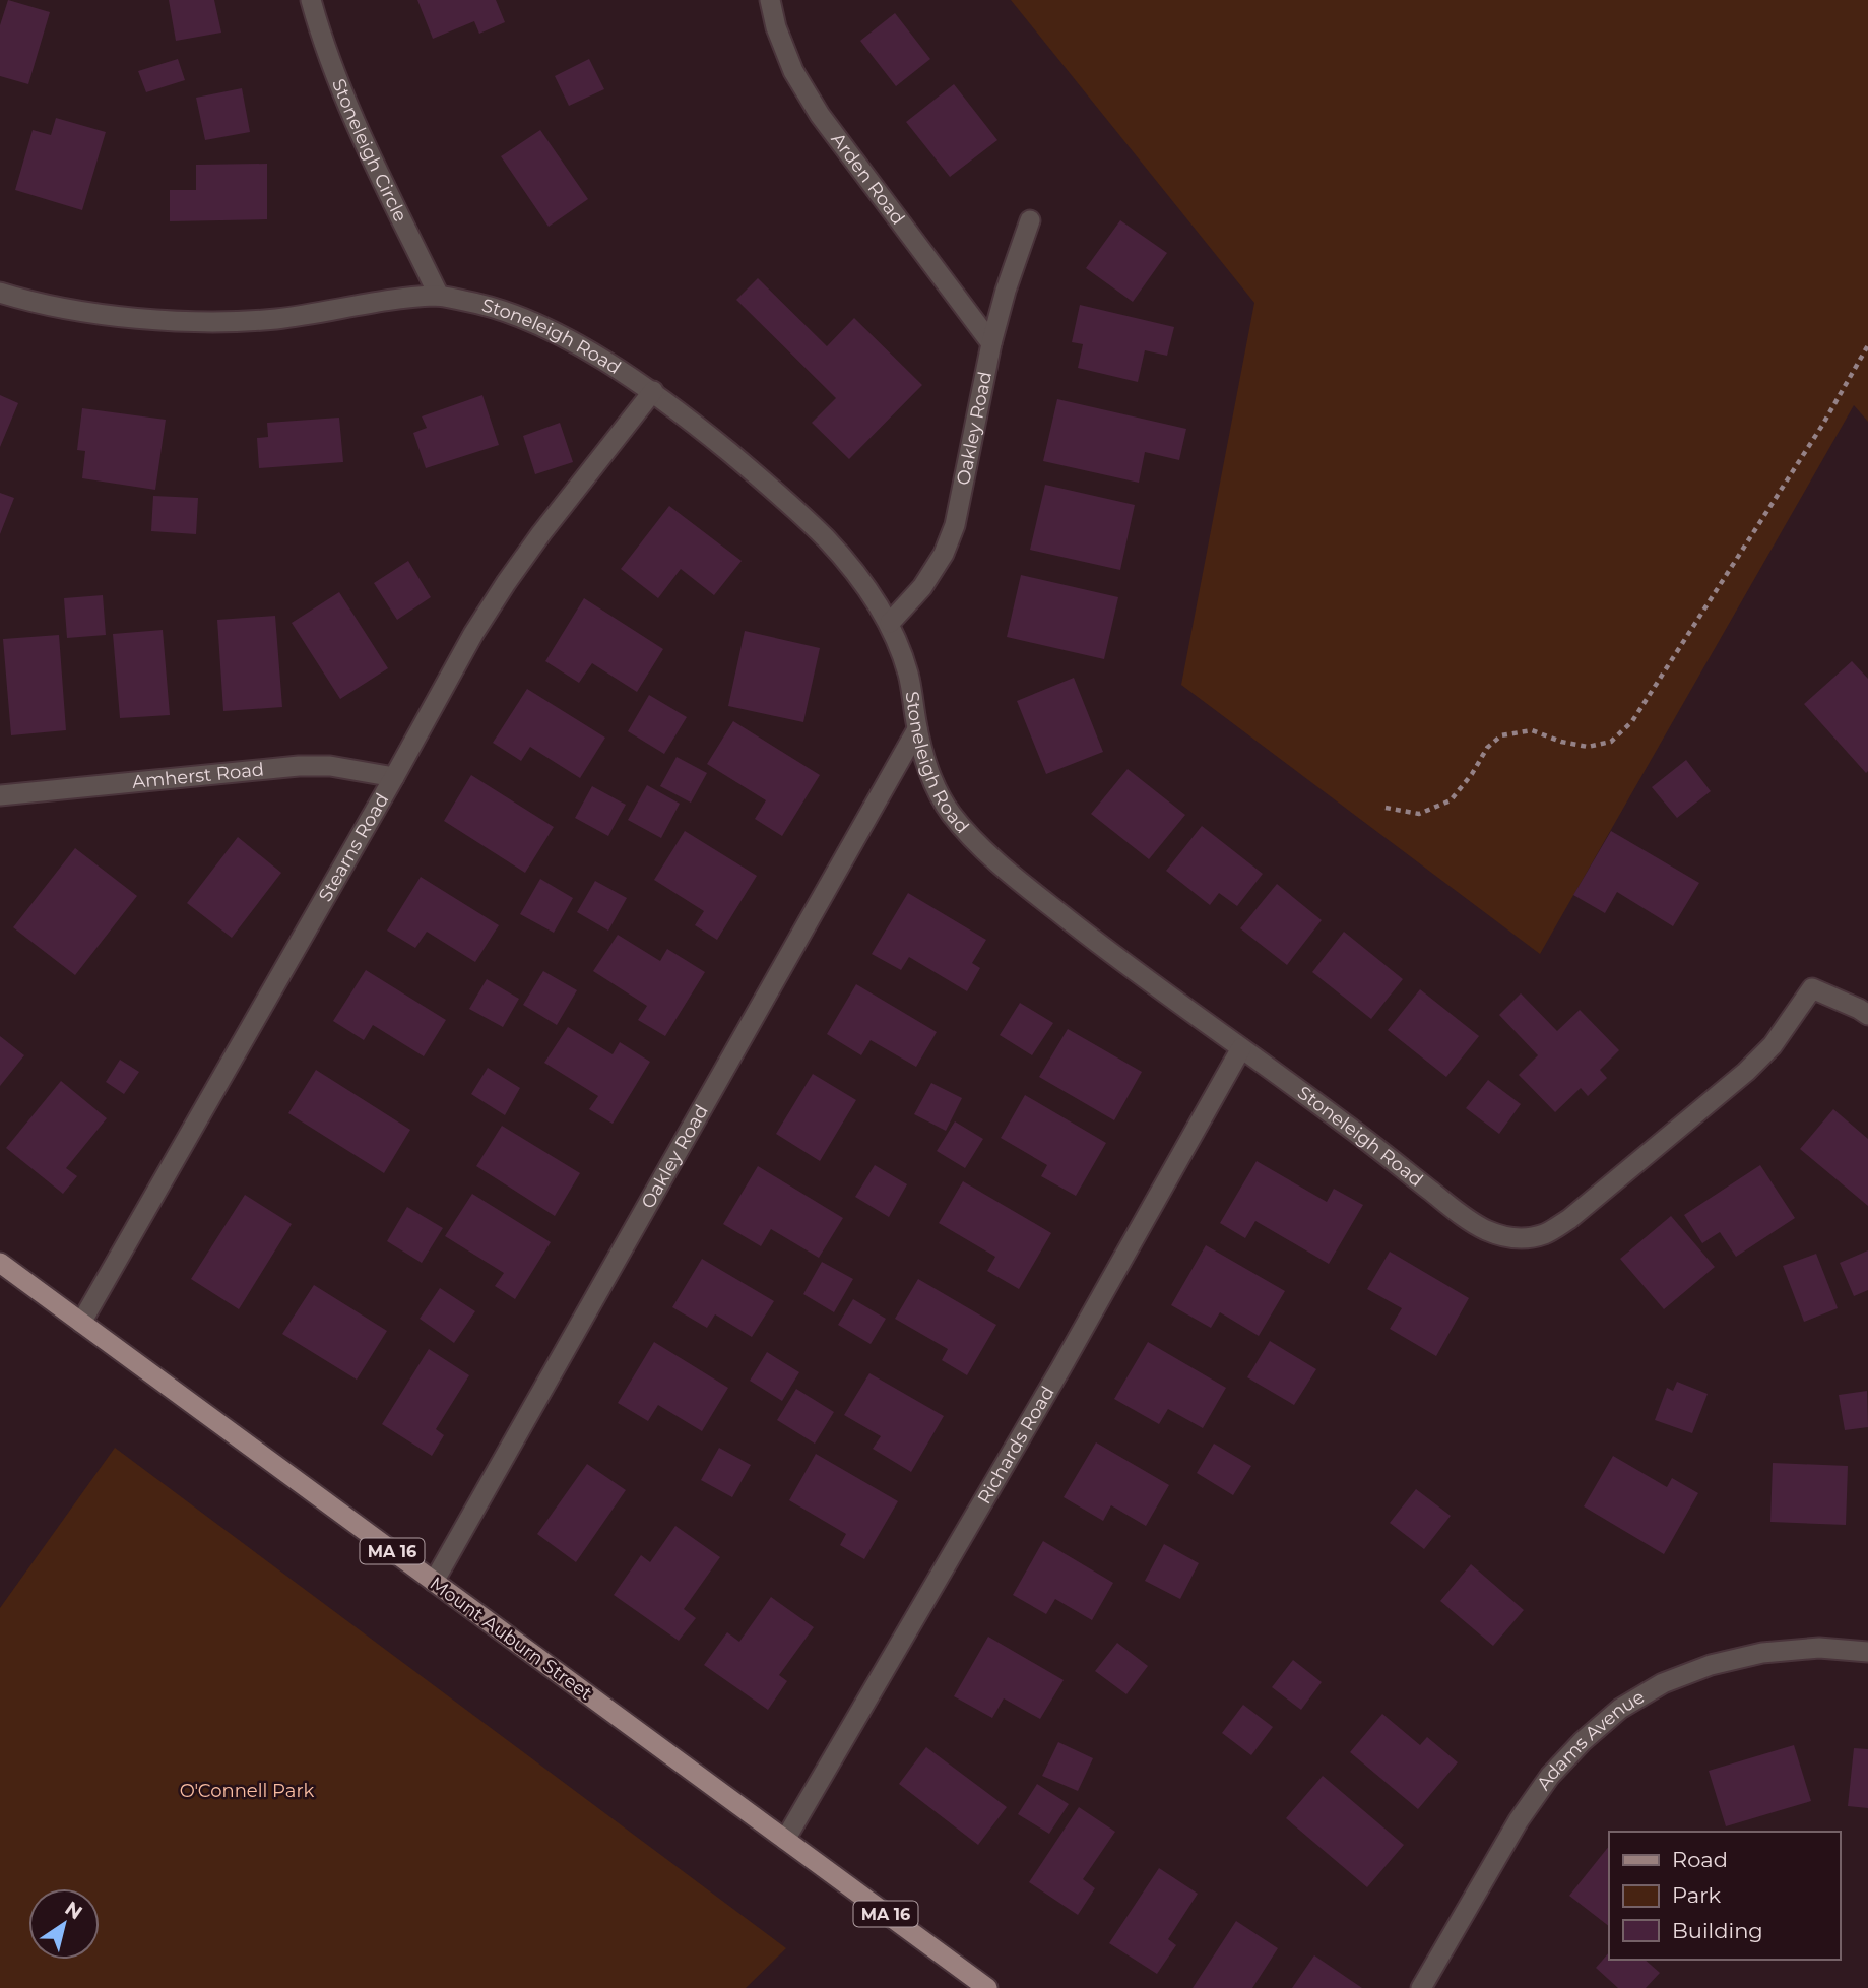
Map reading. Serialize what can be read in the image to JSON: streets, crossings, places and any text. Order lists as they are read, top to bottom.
{
  "streets": {
    "main road": ["MA 16", "Mount Auburn Street"],
    "street": [
      "Stoneleigh Circle",
      "Arden Road",
      "Stoneleigh Road",
      "Oakley Road",
      "Amherst Road",
      "Stearns Road",
      "Richards Road",
      "Adams Avenue"
    ]
  },
  "crossings": [
    ["Stoneleigh Circle", "Stoneleigh Road"],
    ["Arden Road", "Oakley Road"],
    ["Stoneleigh Road", "Oakley Road"],
    ["Stoneleigh Road", "Stearns Road"],
    ["Stoneleigh Road", "Richards Road"],
    ["Oakley Road", "Mount Auburn Street"],
    ["Amherst Road", "Stearns Road"],
    ["Stearns Road", "Mount Auburn Street"],
    ["Richards Road", "Mount Auburn Street"]
  ],
  "parks": ["O'Connell Park"],
  "legend": ["Road", "Park", "Building"],
  "north": "top right"
}
